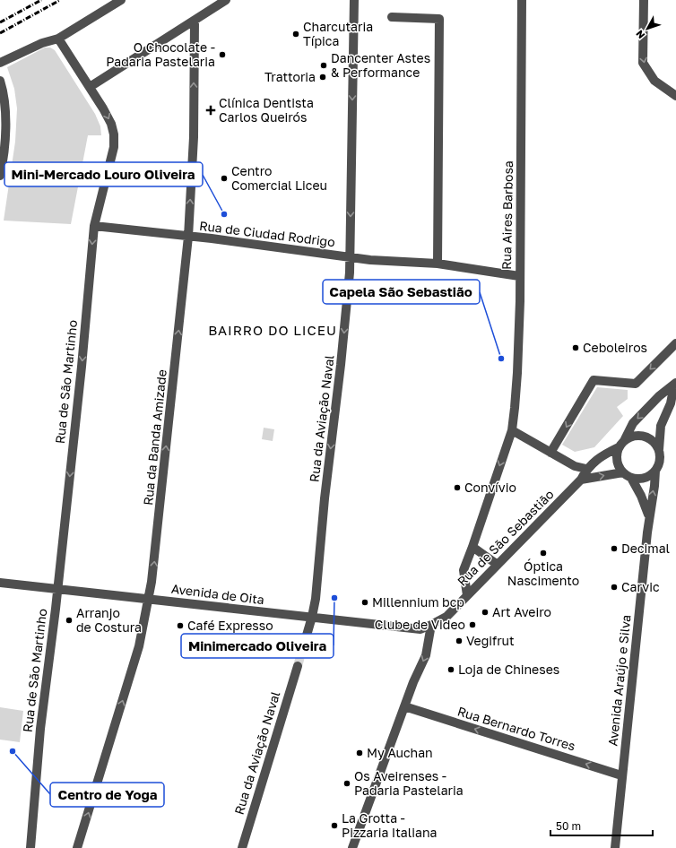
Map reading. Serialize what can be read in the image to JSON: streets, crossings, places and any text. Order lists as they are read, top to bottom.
{
  "streets": {
    "street": [
      "Rua Aires Barbosa",
      "Rua de Ciudad Rodrigo",
      "Rua de São Martinho",
      "Rua da Aviação Naval",
      "Rua da Banda Amizade",
      "Rua de São Sebastião",
      "Avenida de Oita",
      "Avenida Araújo e Silva",
      "Rua Bernardo Torres"
    ]
  },
  "crossings": [
    ["Rua Aires Barbosa", "Rua de Ciudad Rodrigo"],
    ["Rua Aires Barbosa", "Rua de São Sebastião"],
    ["Rua de Ciudad Rodrigo", "Rua de São Martinho"],
    ["Rua de Ciudad Rodrigo", "Rua da Aviação Naval"],
    ["Rua de Ciudad Rodrigo", "Rua da Banda Amizade"],
    ["Rua de São Martinho", "Avenida de Oita"],
    ["Rua da Aviação Naval", "Avenida de Oita"],
    ["Rua da Banda Amizade", "Avenida de Oita"],
    ["Rua de São Sebastião", "Avenida de Oita"],
    ["Rua de São Sebastião", "Avenida Araújo e Silva"],
    ["Avenida Araújo e Silva", "Rua Bernardo Torres"]
  ],
  "one_way": [
    "Rua de São Martinho",
    "Rua da Aviação Naval",
    "Rua da Banda Amizade",
    "Rua Bernardo Torres"
  ],
  "districts": ["BAIRRO DO LICEU"],
  "places": {
    "other": [
      "Charcutaria Típica",
      "O Chocolate - Padaria Pastelaria",
      "Dancenter Astes & Performance",
      "Trattoria",
      "Centro Comercial Liceu",
      "Mini-Mercado Louro Oliveira",
      "Ceboleiros",
      "Capela São Sebastião",
      "Convívio",
      "Decimal",
      "Óptica Nascimento",
      "Carvic",
      "Minimercado Oliveira",
      "Millennium bcp",
      "Art Aveiro",
      "Arranjo de Costura",
      "Clube de Video",
      "Café Expresso",
      "Vegifrut",
      "Loja de Chineses",
      "Centro de Yoga",
      "My Auchan",
      "Os Aveirenses - Padaria Pastelaria",
      "La Grotta - Pizzaria Italiana"
    ],
    "health": ["Clínica Dentista Carlos Queirós"]
  },
  "scale_bar": "50 m",
  "north": "bottom left"
}
